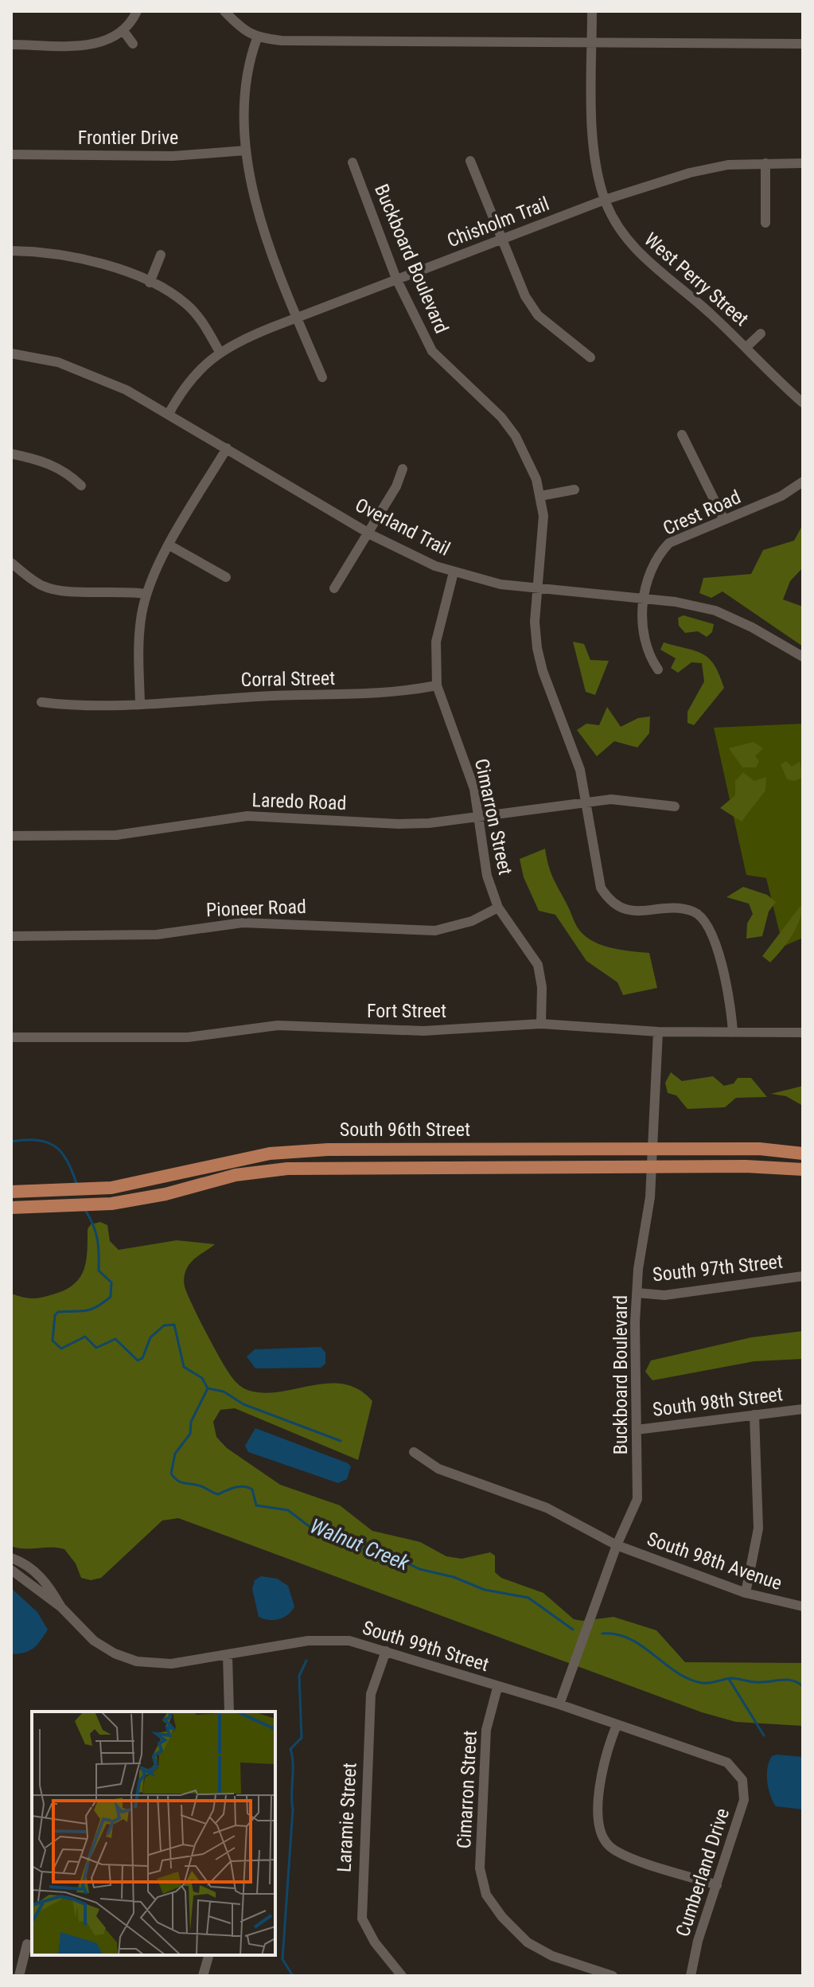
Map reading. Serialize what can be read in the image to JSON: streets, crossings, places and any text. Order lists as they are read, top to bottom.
{
  "streets": {
    "main road": ["South 96th Street"],
    "street": [
      "Frontier Drive",
      "Chisholm Trail",
      "Buckboard Boulevard",
      "West Perry Street",
      "Crest Road",
      "Overland Trail",
      "Corral Street",
      "Laredo Road",
      "Cimarron Street",
      "Pioneer Road",
      "Fort Street",
      "South 97th Street",
      "South 98th Street",
      "South 98th Avenue",
      "South 99th Street",
      "Laramie Street",
      "Cumberland Drive"
    ]
  },
  "crossings": [
    ["Chisholm Trail", "Buckboard Boulevard"],
    ["Chisholm Trail", "West Perry Street"],
    ["Chisholm Trail", "Overland Trail"],
    ["Buckboard Boulevard", "Overland Trail"],
    ["Buckboard Boulevard", "Laredo Road"],
    ["Buckboard Boulevard", "Fort Street"],
    ["Buckboard Boulevard", "South 96th Street"],
    ["Buckboard Boulevard", "South 97th Street"],
    ["Buckboard Boulevard", "South 98th Street"],
    ["Buckboard Boulevard", "South 98th Avenue"],
    ["Buckboard Boulevard", "South 99th Street"],
    ["Crest Road", "Overland Trail"],
    ["Overland Trail", "Cimarron Street"],
    ["Corral Street", "Cimarron Street"],
    ["Laredo Road", "Cimarron Street"],
    ["Cimarron Street", "Pioneer Road"],
    ["Cimarron Street", "Fort Street"],
    ["Cimarron Street", "South 99th Street"],
    ["South 99th Street", "Laramie Street"],
    ["South 99th Street", "Cumberland Drive"]
  ],
  "water": ["Walnut Creek"]
}
